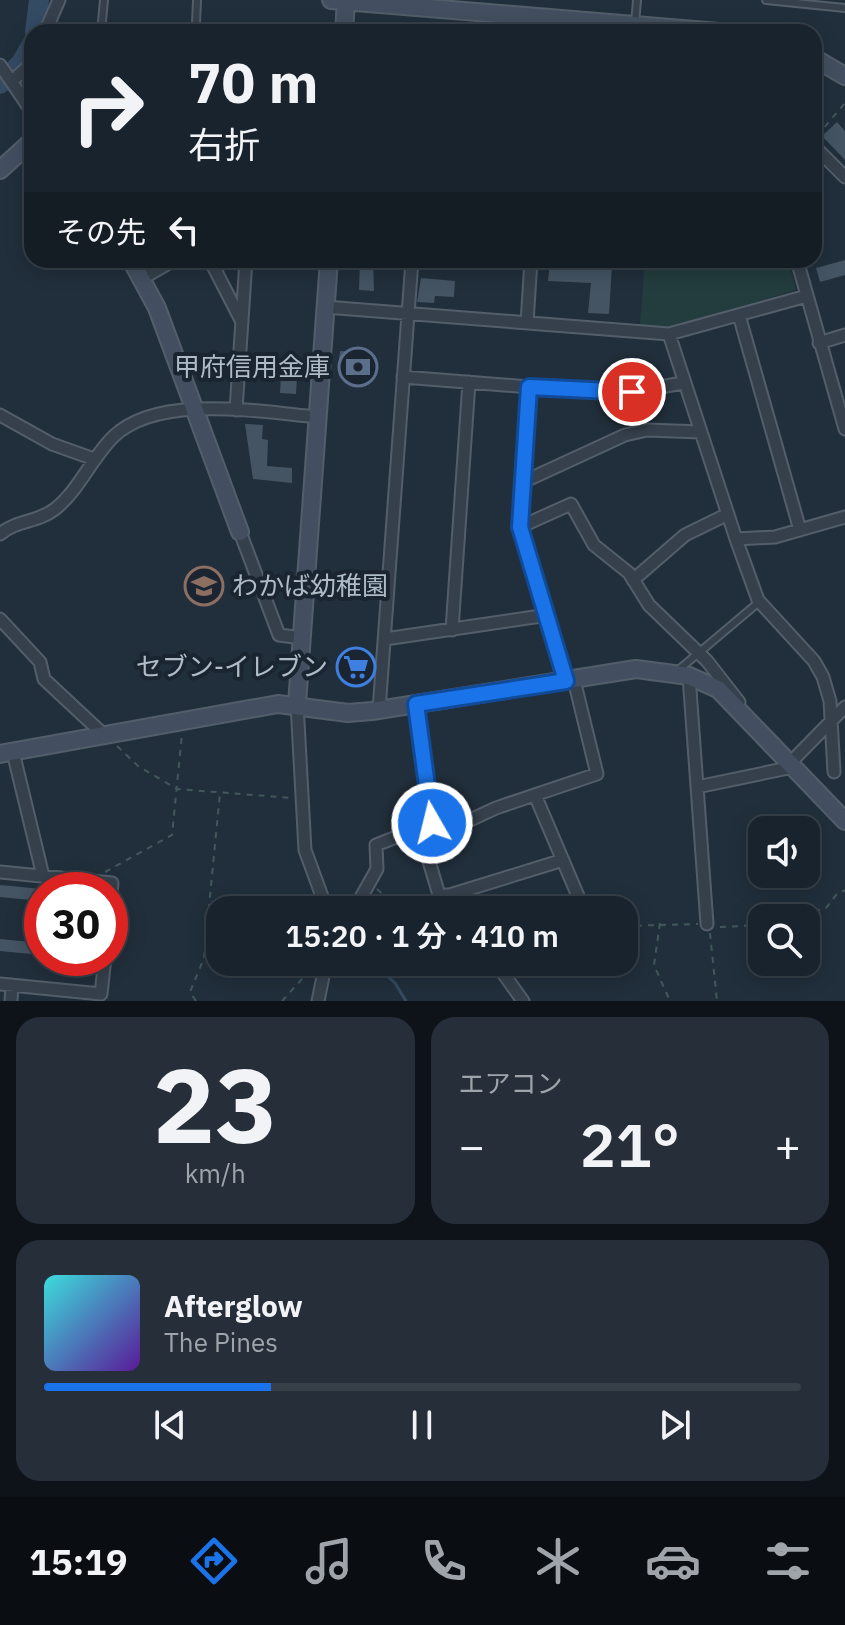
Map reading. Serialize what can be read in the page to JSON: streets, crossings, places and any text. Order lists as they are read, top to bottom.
{
  "places": {
    "bank": ["甲府信用金庫"],
    "school or university": ["わかば幼稚園"],
    "supermarket": ["セブン-イレブン"]
  },
  "page": {
    "turn": ["70 m", "右折"],
    "then": "その先",
    "limit": "30",
    "trip": "15:20 · 1 分 · 410 m",
    "tile": [
      ["23", "km/h"],
      "エアコン"
    ],
    "heat": ["−", "21°", "+"],
    "song": ["Afterglow", "The Pines"],
    "tabs": "15:19"
  }
}
